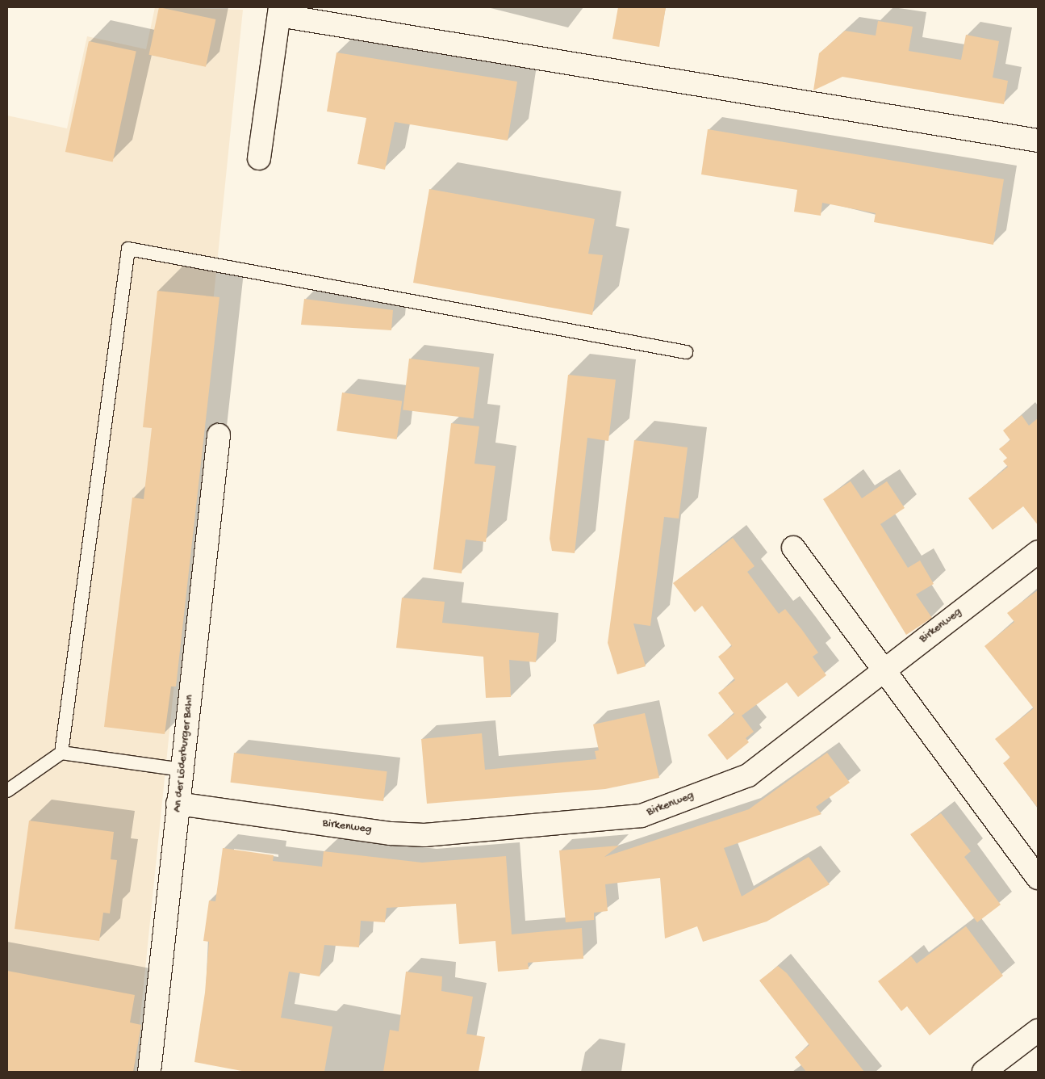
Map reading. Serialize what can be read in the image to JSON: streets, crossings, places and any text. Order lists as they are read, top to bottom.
{
  "streets": {
    "street": ["Birkenweg", "An der Löderburger Bahn"]
  },
  "crossings": [
    ["Birkenweg", "An der Löderburger Bahn"]
  ]
}
